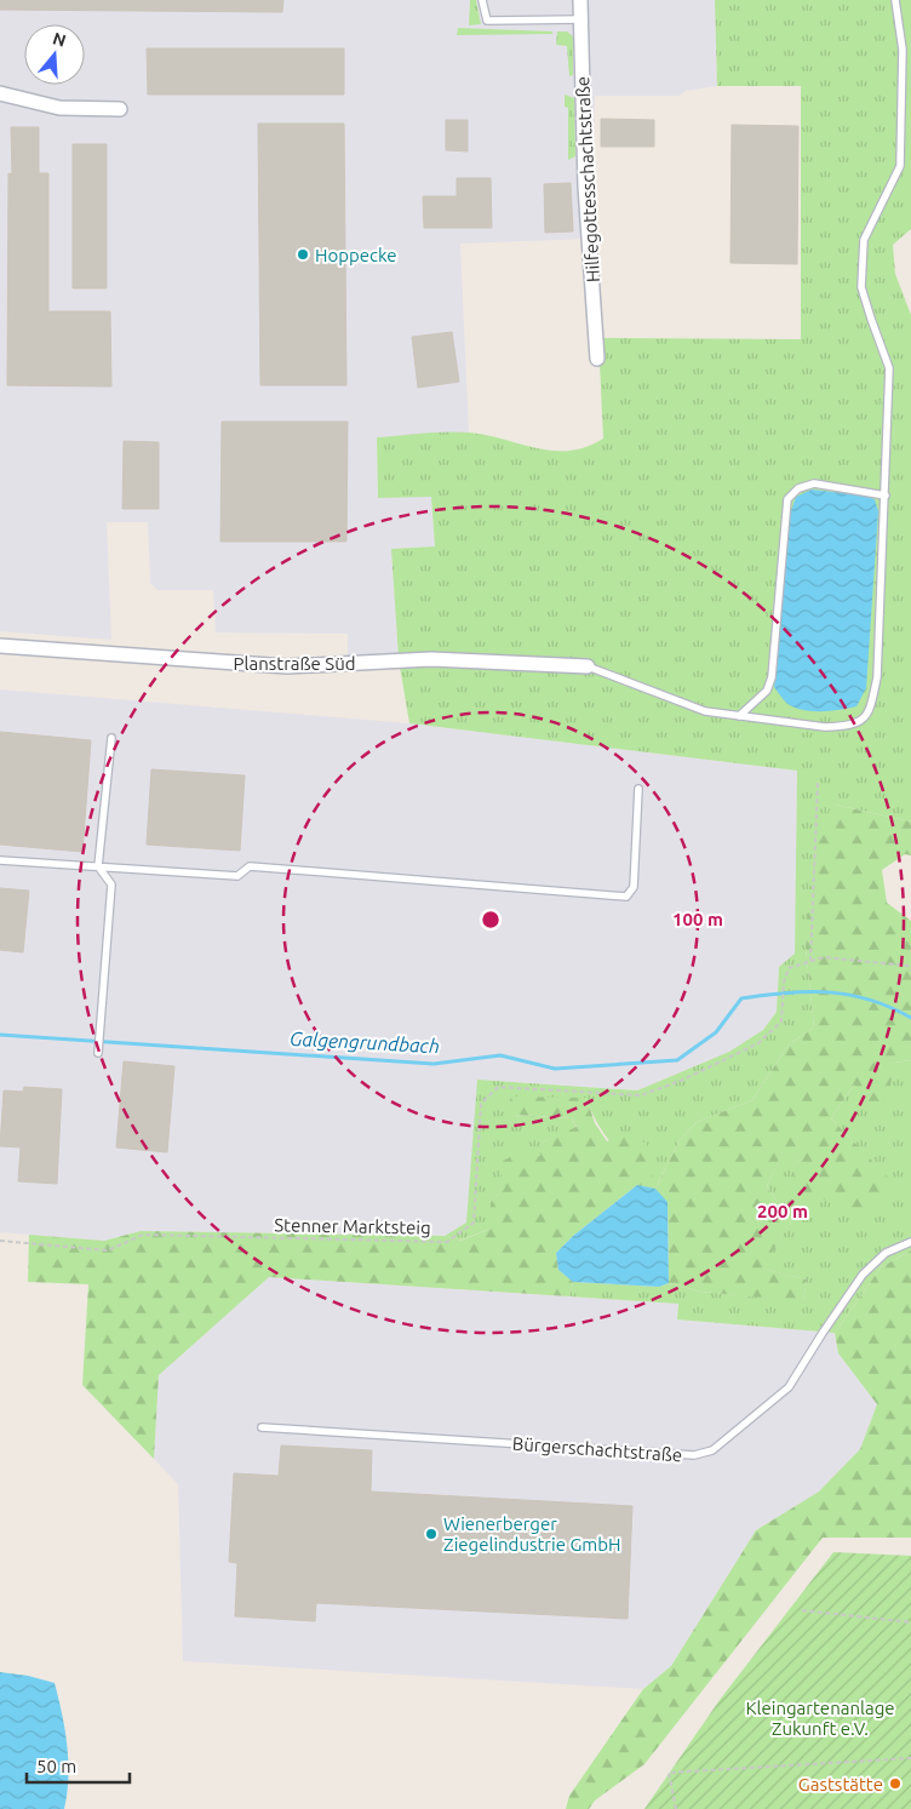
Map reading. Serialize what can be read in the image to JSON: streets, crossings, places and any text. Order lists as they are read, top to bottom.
{
  "streets": {
    "street": ["Hilfegottesschachtstraße", "Planstraße Süd"],
    "lane": ["Bürgerschachtstraße"],
    "path": ["Stenner Marktsteig"]
  },
  "water": ["Galgengrundbach"],
  "parks": ["Kleingartenanlage Zukunft e.V."],
  "places": ["Hoppecke", "Wienerberger Ziegelindustrie GmbH", "Gaststätte"],
  "scale_bar": "50 m",
  "north": "top",
  "rings": ["100 m", "200 m"]
}
